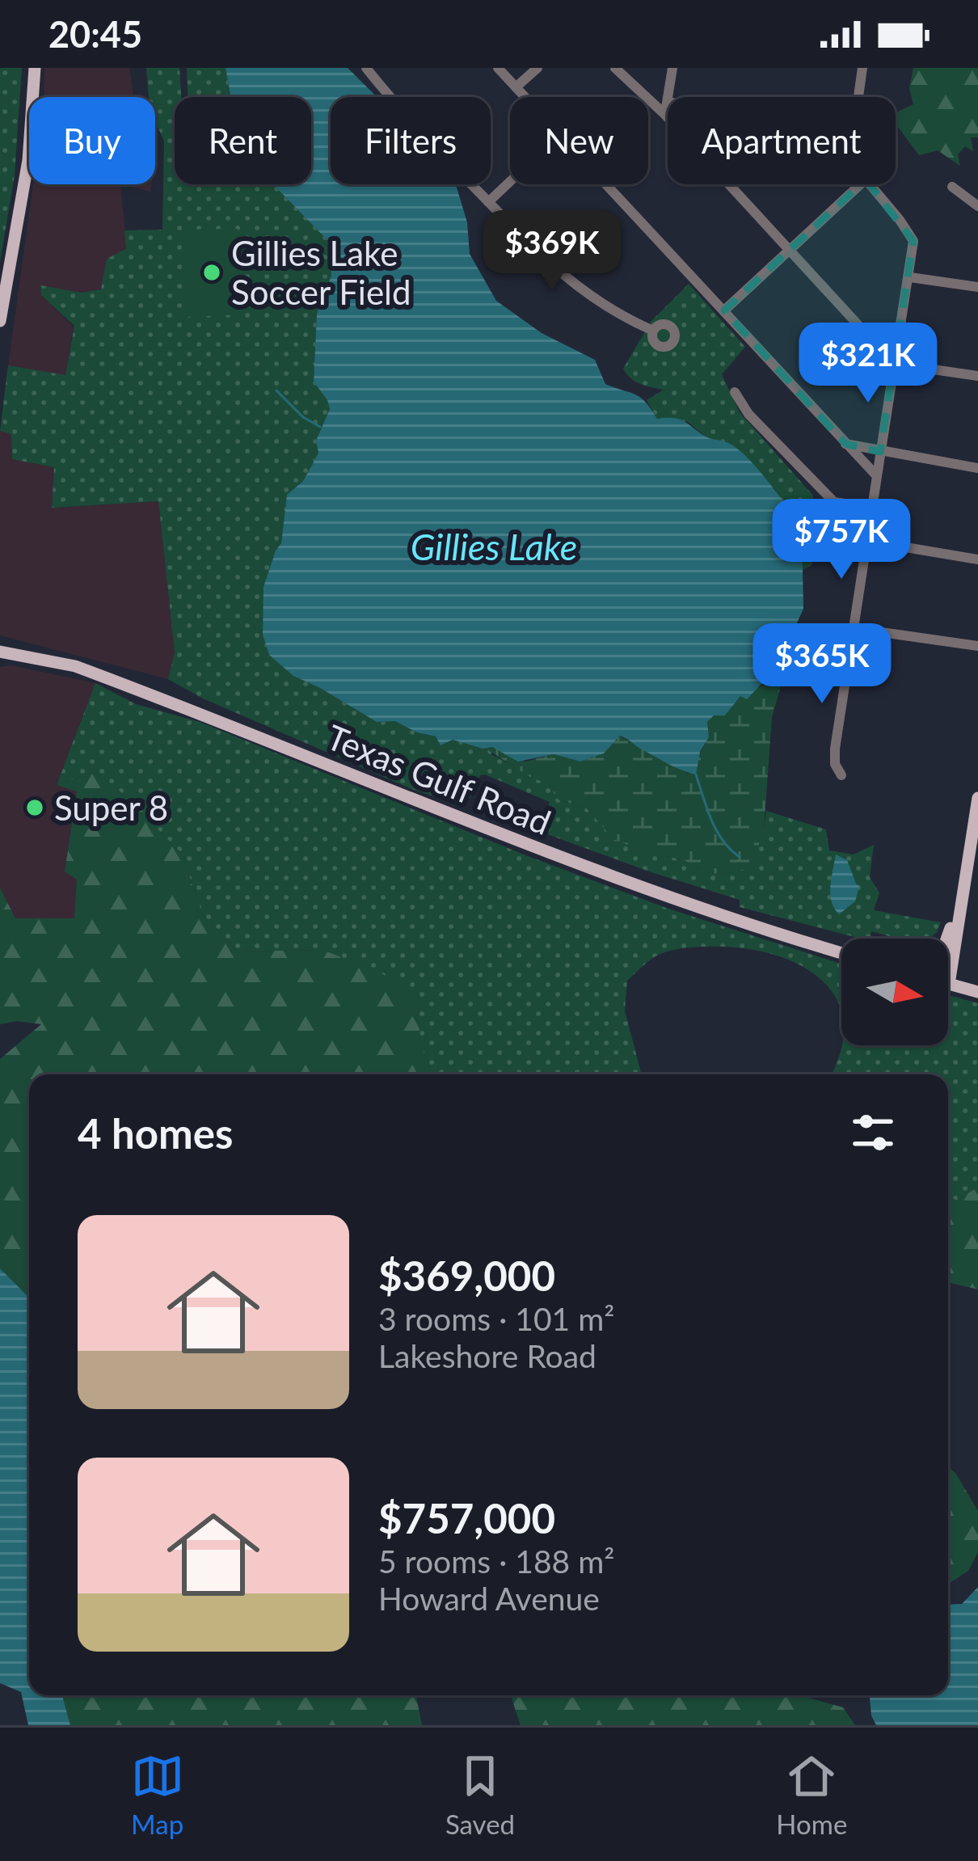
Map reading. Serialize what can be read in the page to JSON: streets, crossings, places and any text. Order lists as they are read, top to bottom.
{
  "streets": {
    "main road": ["Texas Gulf Road"]
  },
  "water": ["Gillies Lake"],
  "places": ["Gillies Lake Soccer Field", "Super 8"],
  "north": "right",
  "page": {
    "status": "20:45",
    "chip": [
      "Buy",
      "Rent",
      "Filters",
      "New",
      "Apartment"
    ],
    "price": [
      "$369K",
      "$321K",
      "$757K",
      "$365K"
    ],
    "heading": "4 homes",
    "list": [
      {
        "name": "$369,000",
        "note": "3 rooms · 101 m² · Lakeshore Road"
      },
      {
        "name": "$757,000",
        "note": "5 rooms · 188 m² · Howard Avenue"
      }
    ],
    "tabs": ["Map", "Saved", "Home"]
  }
}
